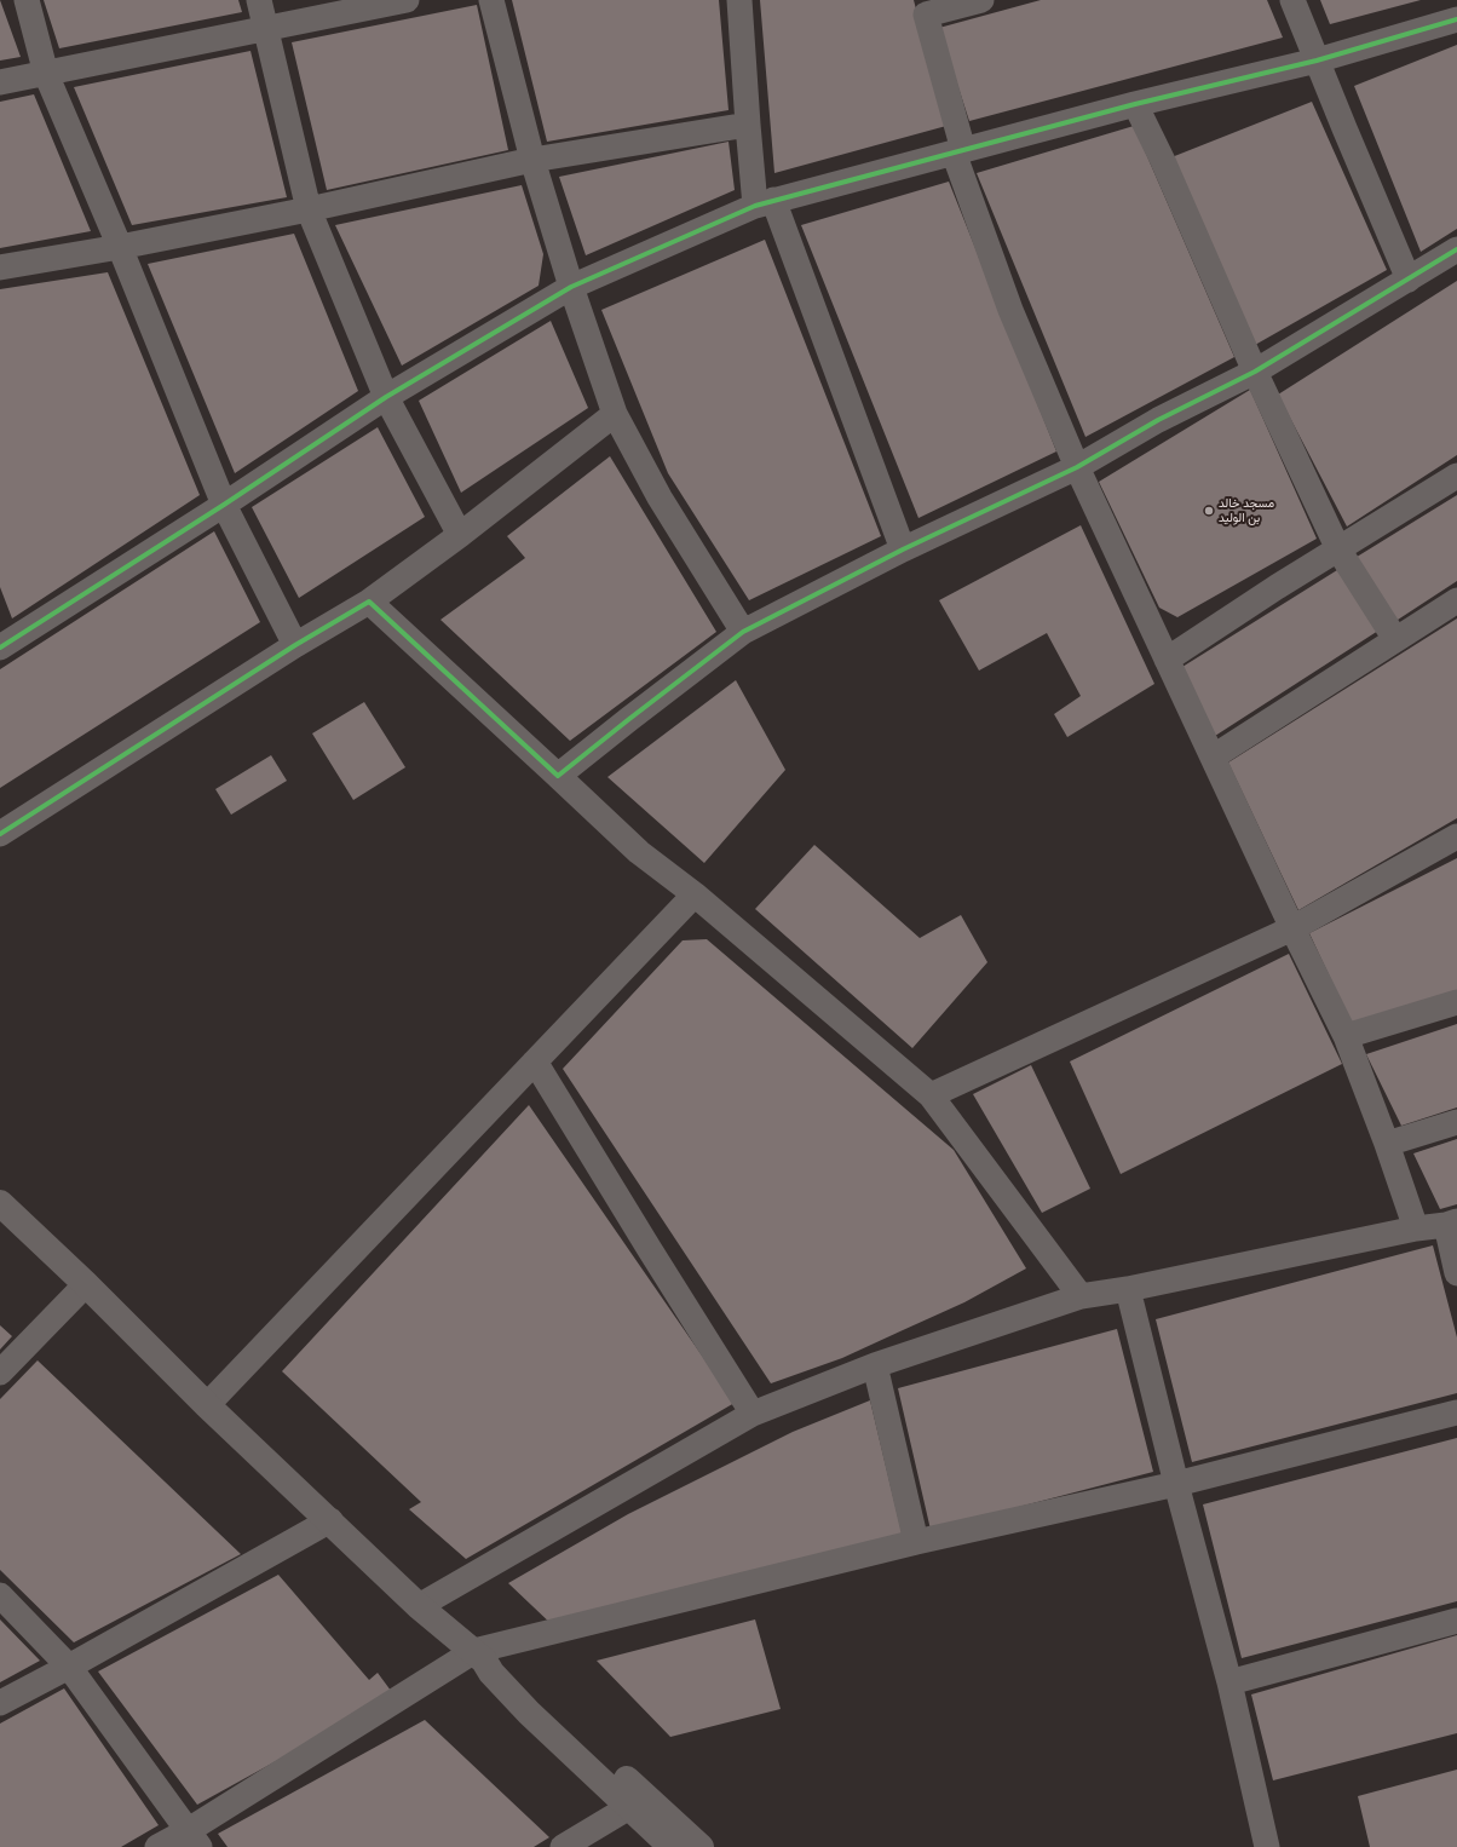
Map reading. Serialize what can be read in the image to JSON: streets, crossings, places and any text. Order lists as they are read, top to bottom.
{
  "places": ["مسجد خالد بن الوليد"]
}
